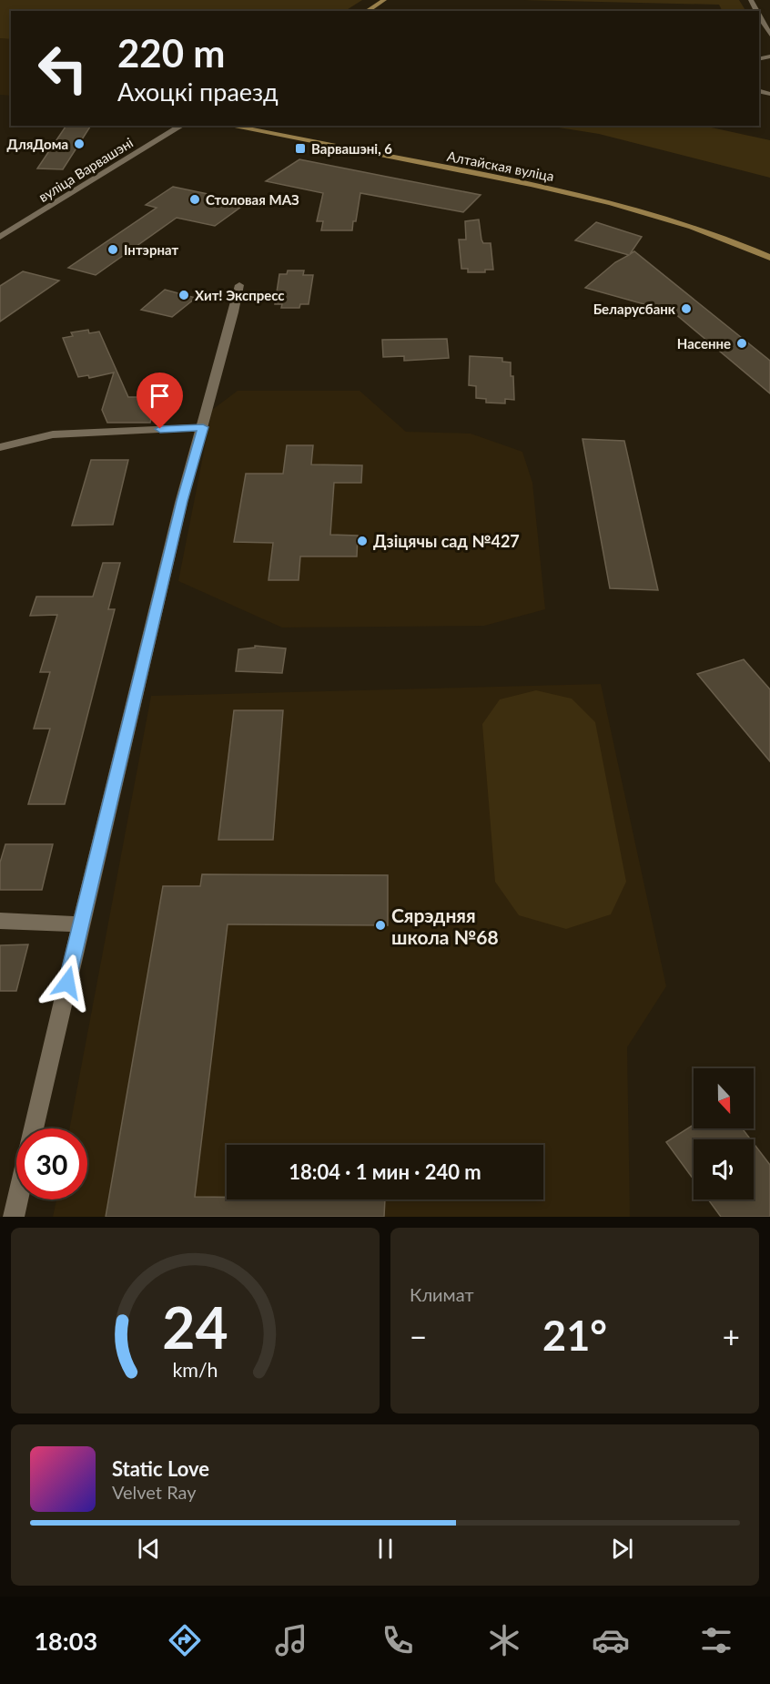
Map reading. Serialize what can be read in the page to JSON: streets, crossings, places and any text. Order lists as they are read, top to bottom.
{
  "streets": {
    "main road": ["Алтайская вуліца"],
    "street": ["вуліца Варвашэні"]
  },
  "places": {
    "other": [
      "ДляДома",
      "Столовая МАЗ",
      "Інтэрнат",
      "Хит! Экспресс",
      "Беларусбанк",
      "Насенне",
      "Дзіцячы сад №427",
      "Сярэдняя школа №68"
    ],
    "transit": ["Варвашэні, 6"]
  },
  "north": "bottom",
  "page": {
    "turn": ["220 m", "Ахоцкі праезд"],
    "limit": "30",
    "trip": "18:04 · 1 мин · 240 m",
    "tile": "Климат",
    "heat": ["−", "21°", "+"],
    "song": ["Static Love", "Velvet Ray"],
    "tabs": "18:03",
    "gauge": ["24", "km/h"]
  }
}
